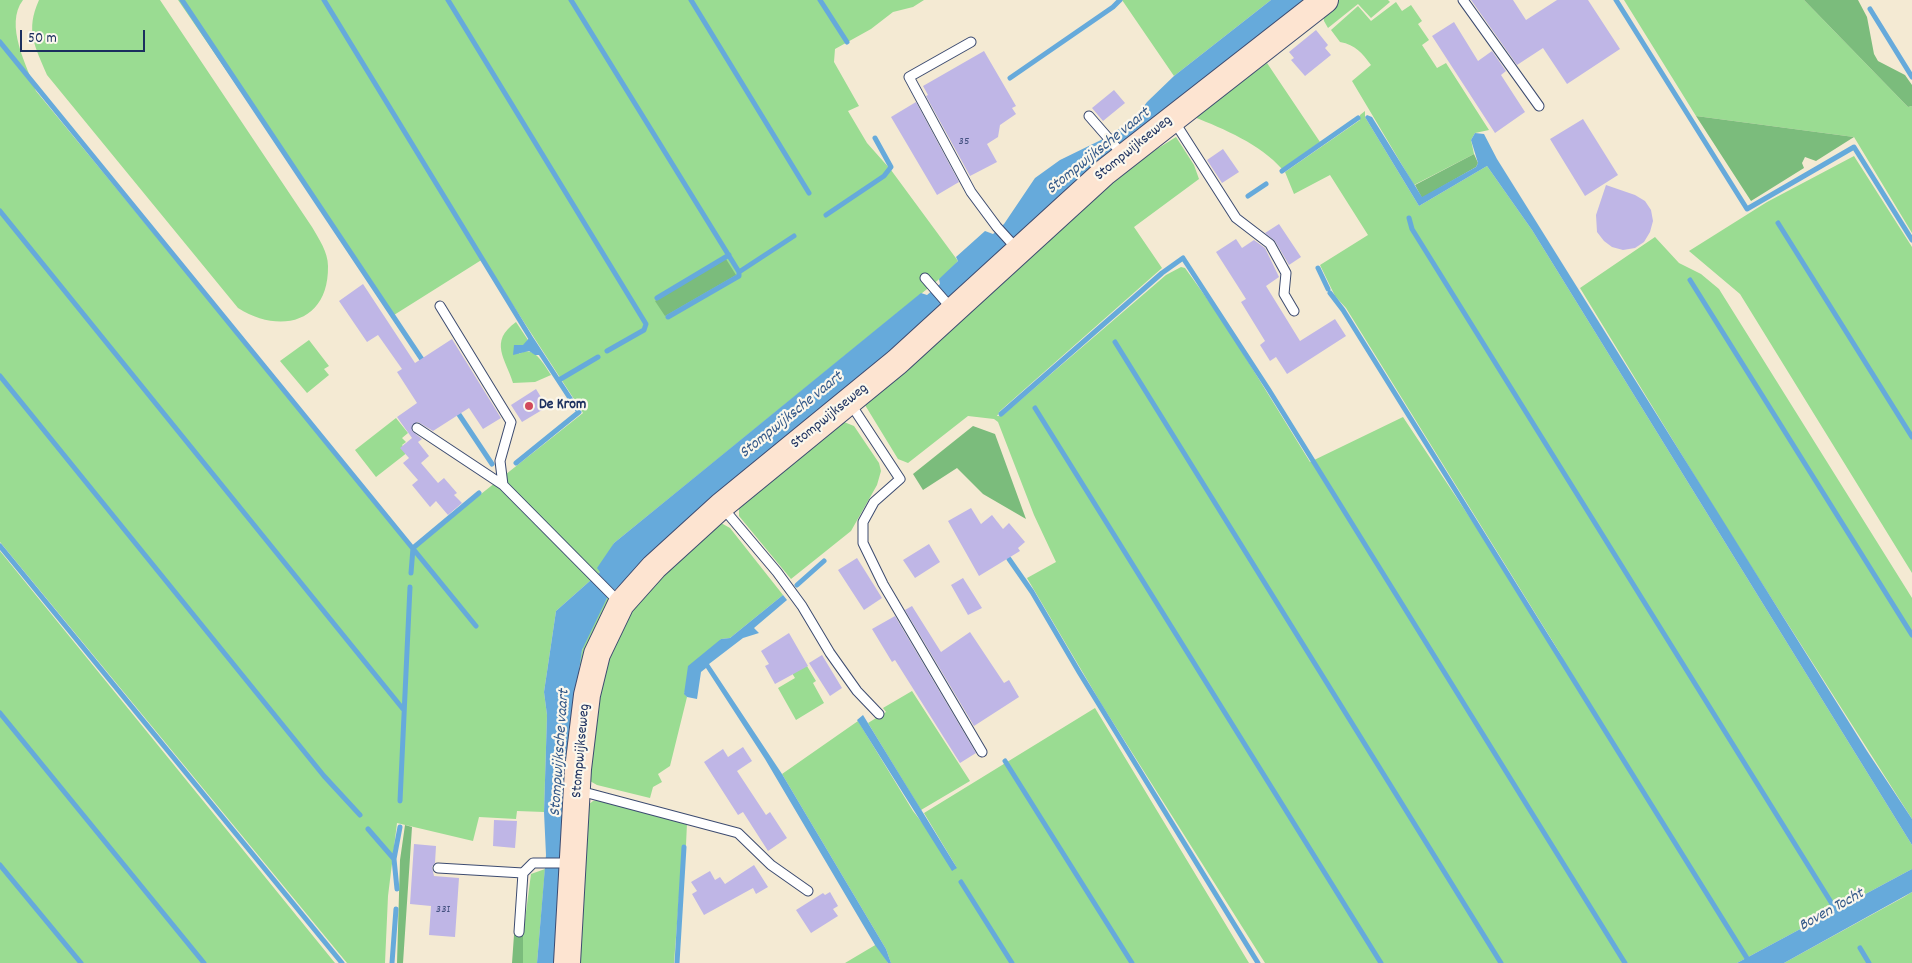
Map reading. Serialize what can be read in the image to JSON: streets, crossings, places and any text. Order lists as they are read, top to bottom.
{
  "streets": {
    "street": ["Stompwijkseweg"]
  },
  "water": ["Stompwijksche vaart", "Boven Tocht"],
  "places": ["De Krom"],
  "house_numbers": ["35", "33I"],
  "scale_bar": "50 m"
}
